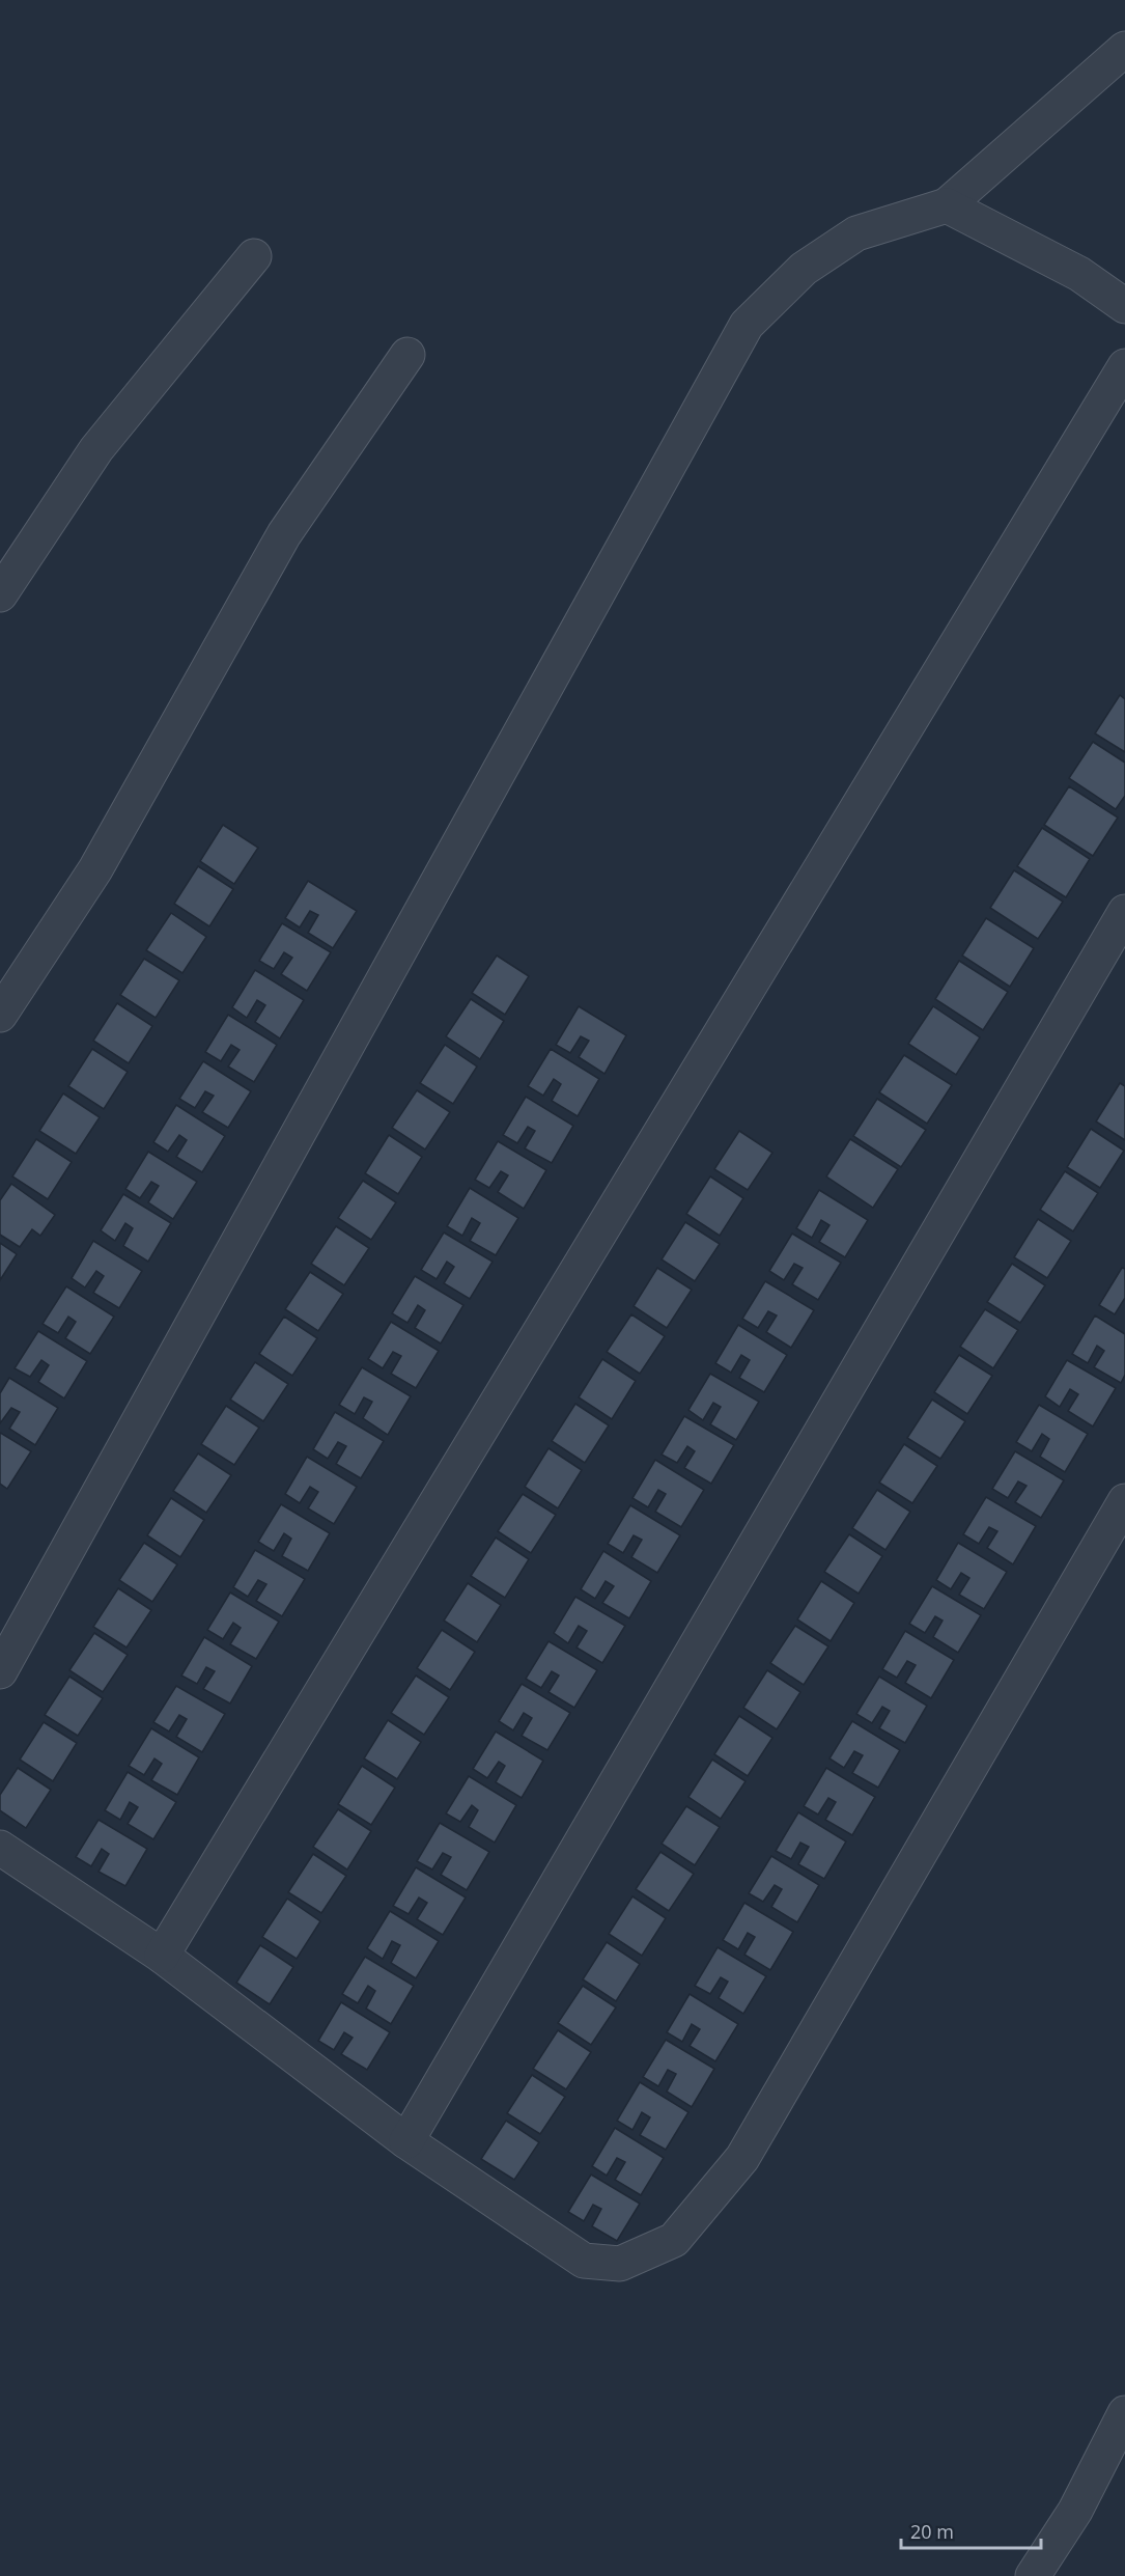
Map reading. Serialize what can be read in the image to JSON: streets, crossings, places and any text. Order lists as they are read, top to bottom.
{
  "scale_bar": "20 m"
}
